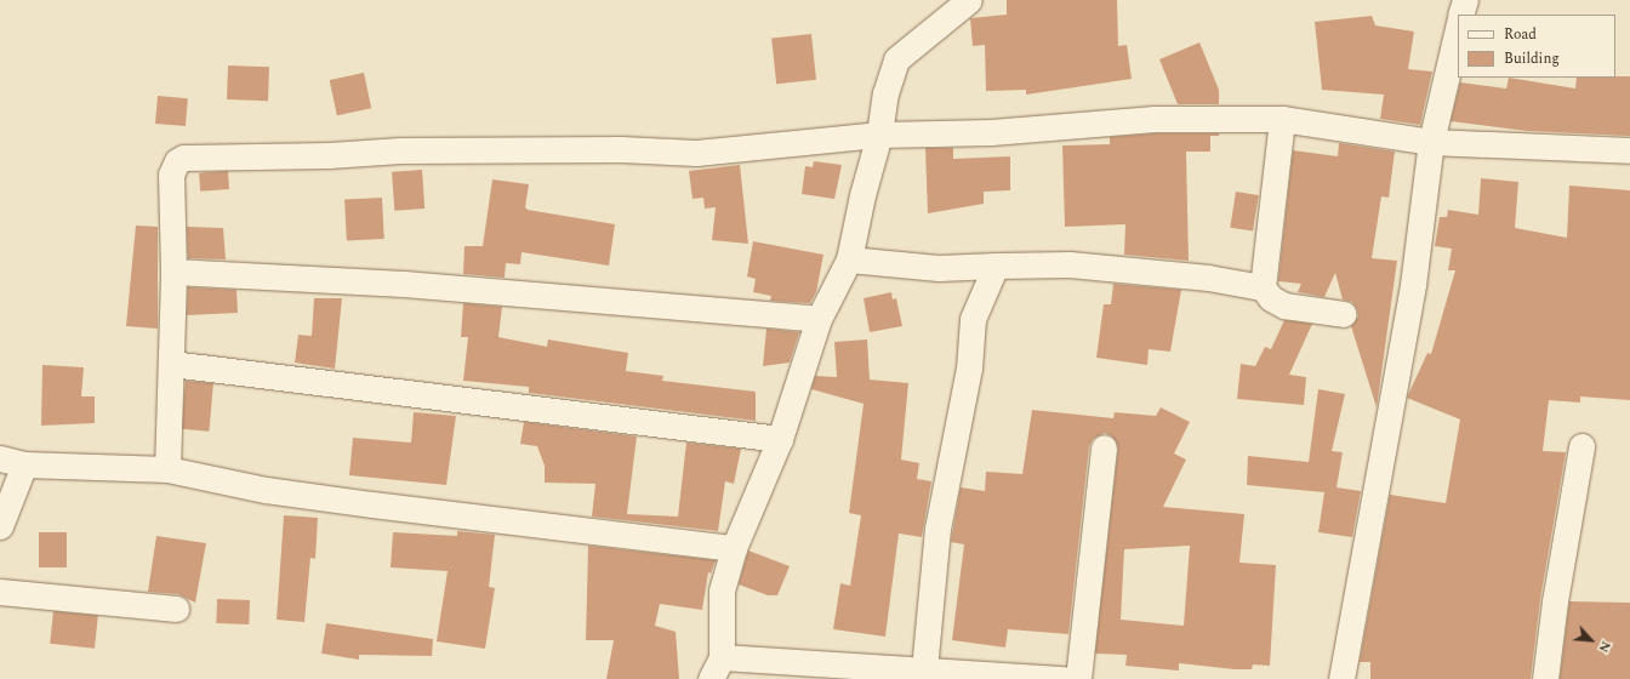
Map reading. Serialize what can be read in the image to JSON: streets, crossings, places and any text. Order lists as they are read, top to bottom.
{
  "legend": ["Road", "Building"],
  "north": "bottom right"
}
